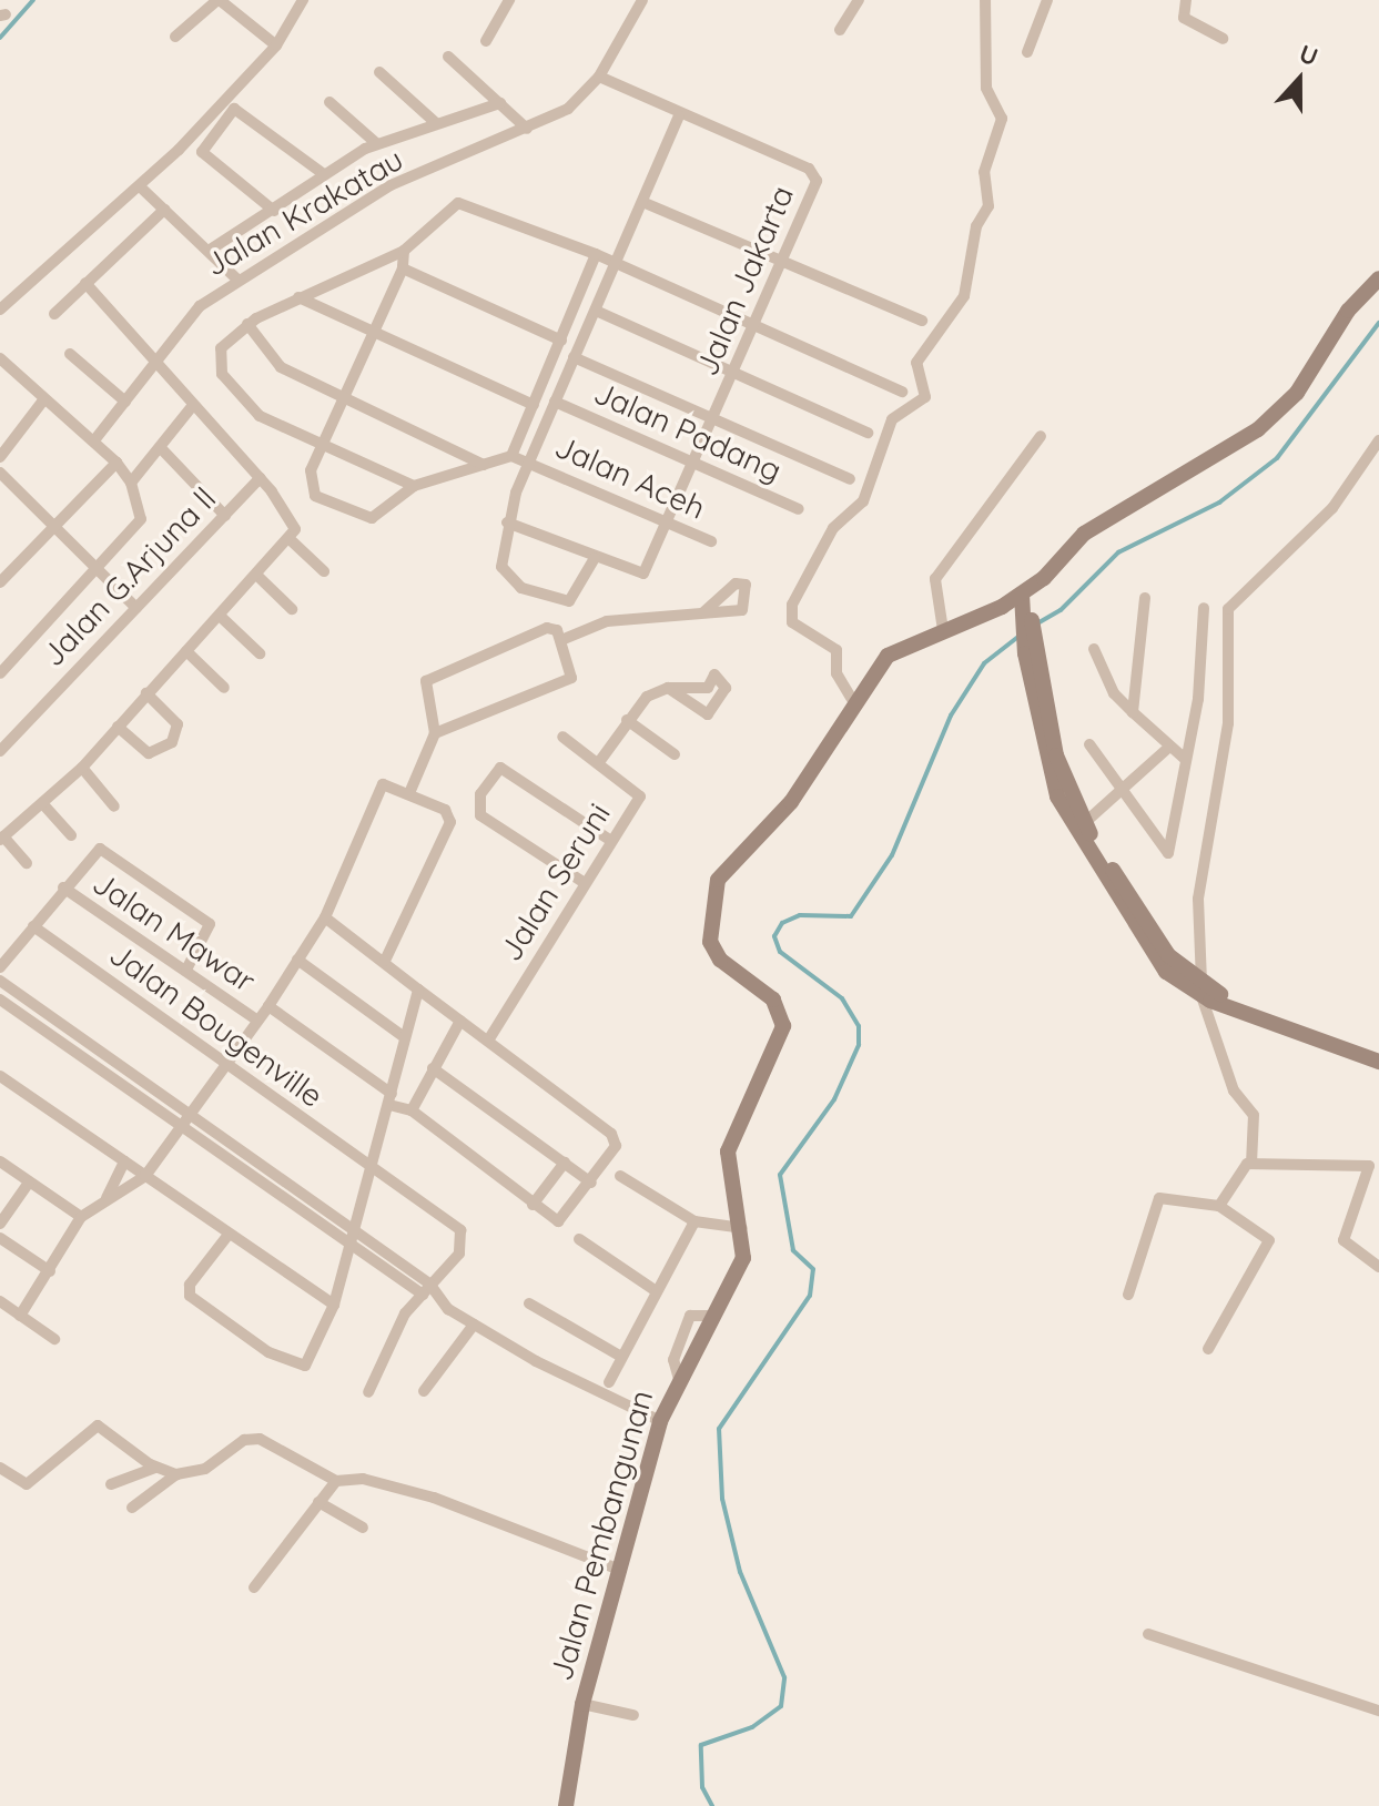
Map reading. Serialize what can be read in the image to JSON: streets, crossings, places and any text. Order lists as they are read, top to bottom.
{
  "streets": {
    "street": [
      "Jalan Krakatau",
      "Jalan Jakarta",
      "Jalan Padang",
      "Jalan Aceh",
      "Jalan G.Arjuna ll",
      "Jalan Seruni",
      "Jalan Mawar",
      "Jalan Bougenville",
      "Jalan Pembangunan"
    ]
  },
  "crossings": [
    ["Jalan Krakatau", "Jalan Jakarta"],
    ["Jalan Jakarta", "Jalan Padang"],
    ["Jalan Jakarta", "Jalan Aceh"]
  ],
  "north": "top"
}
